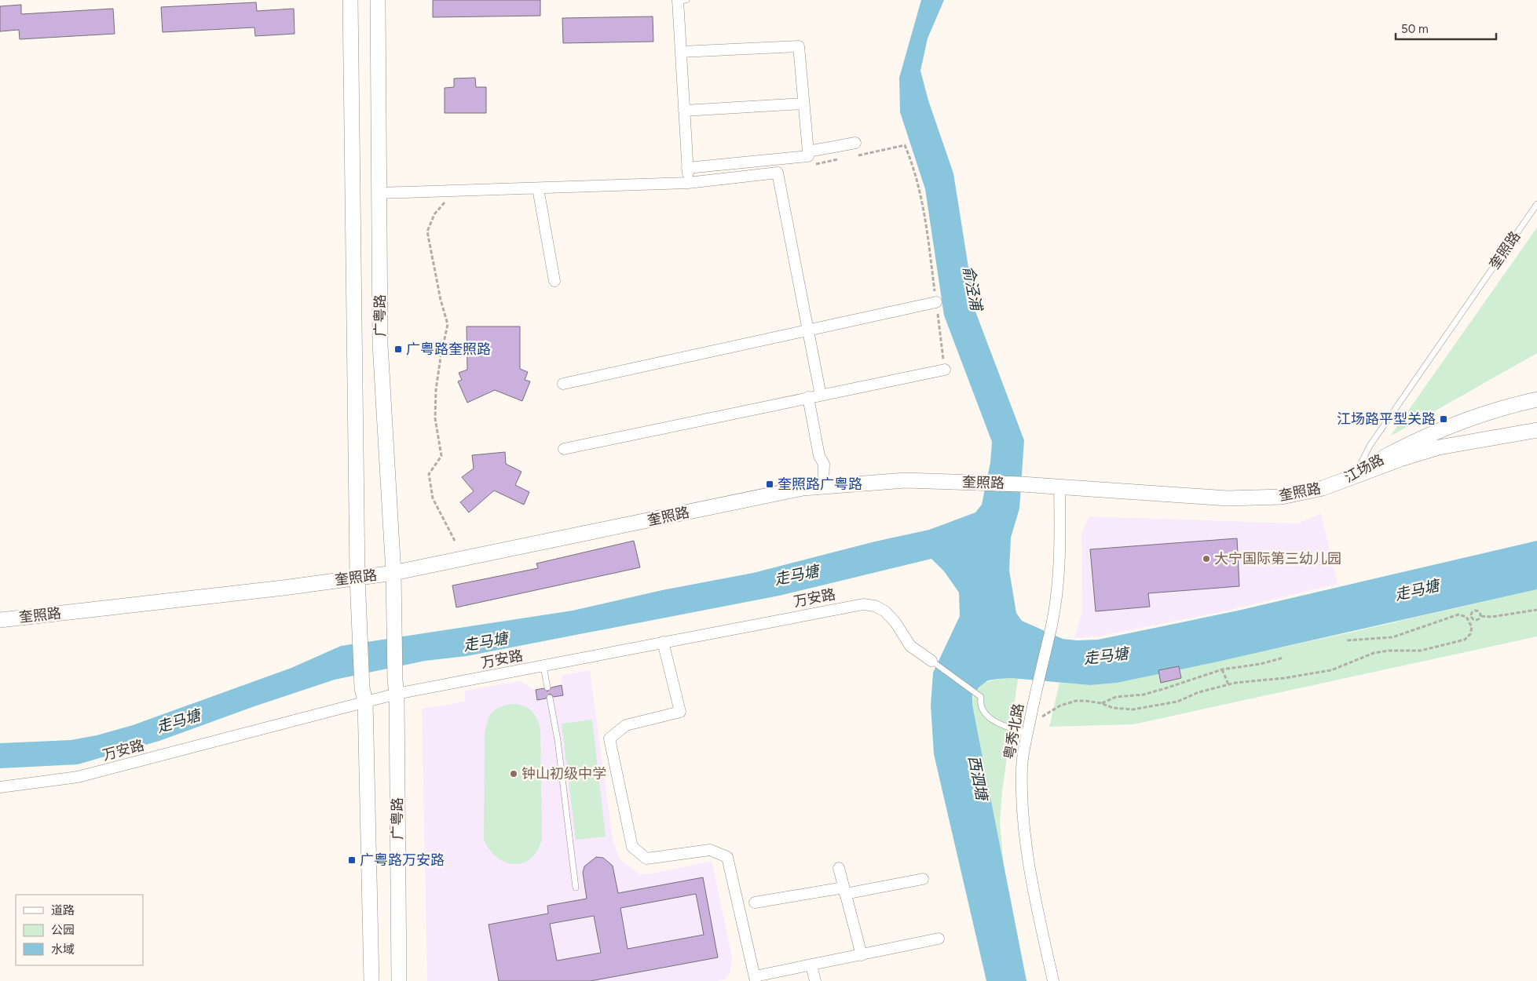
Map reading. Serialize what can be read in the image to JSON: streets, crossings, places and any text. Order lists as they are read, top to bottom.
{
  "streets": {
    "main road": ["奎照路", "广粤路", "江场路"],
    "street": ["万安路", "粤秀北路"]
  },
  "crossings": [
    ["奎照路", "广粤路"],
    ["奎照路", "江场路"],
    ["奎照路", "粤秀北路"],
    ["广粤路", "万安路"],
    ["万安路", "粤秀北路"]
  ],
  "water": ["俞泾浦", "走马塘", "西泗塘"],
  "places": {
    "transit": [
      "广粤路奎照路",
      "江场路平型关路",
      "奎照路广粤路",
      "广粤路万安路"
    ],
    "other": ["大宁国际第三幼儿园", "钟山初级中学"]
  },
  "legend": ["道路", "公园", "水域"],
  "scale_bar": "50 m"
}
